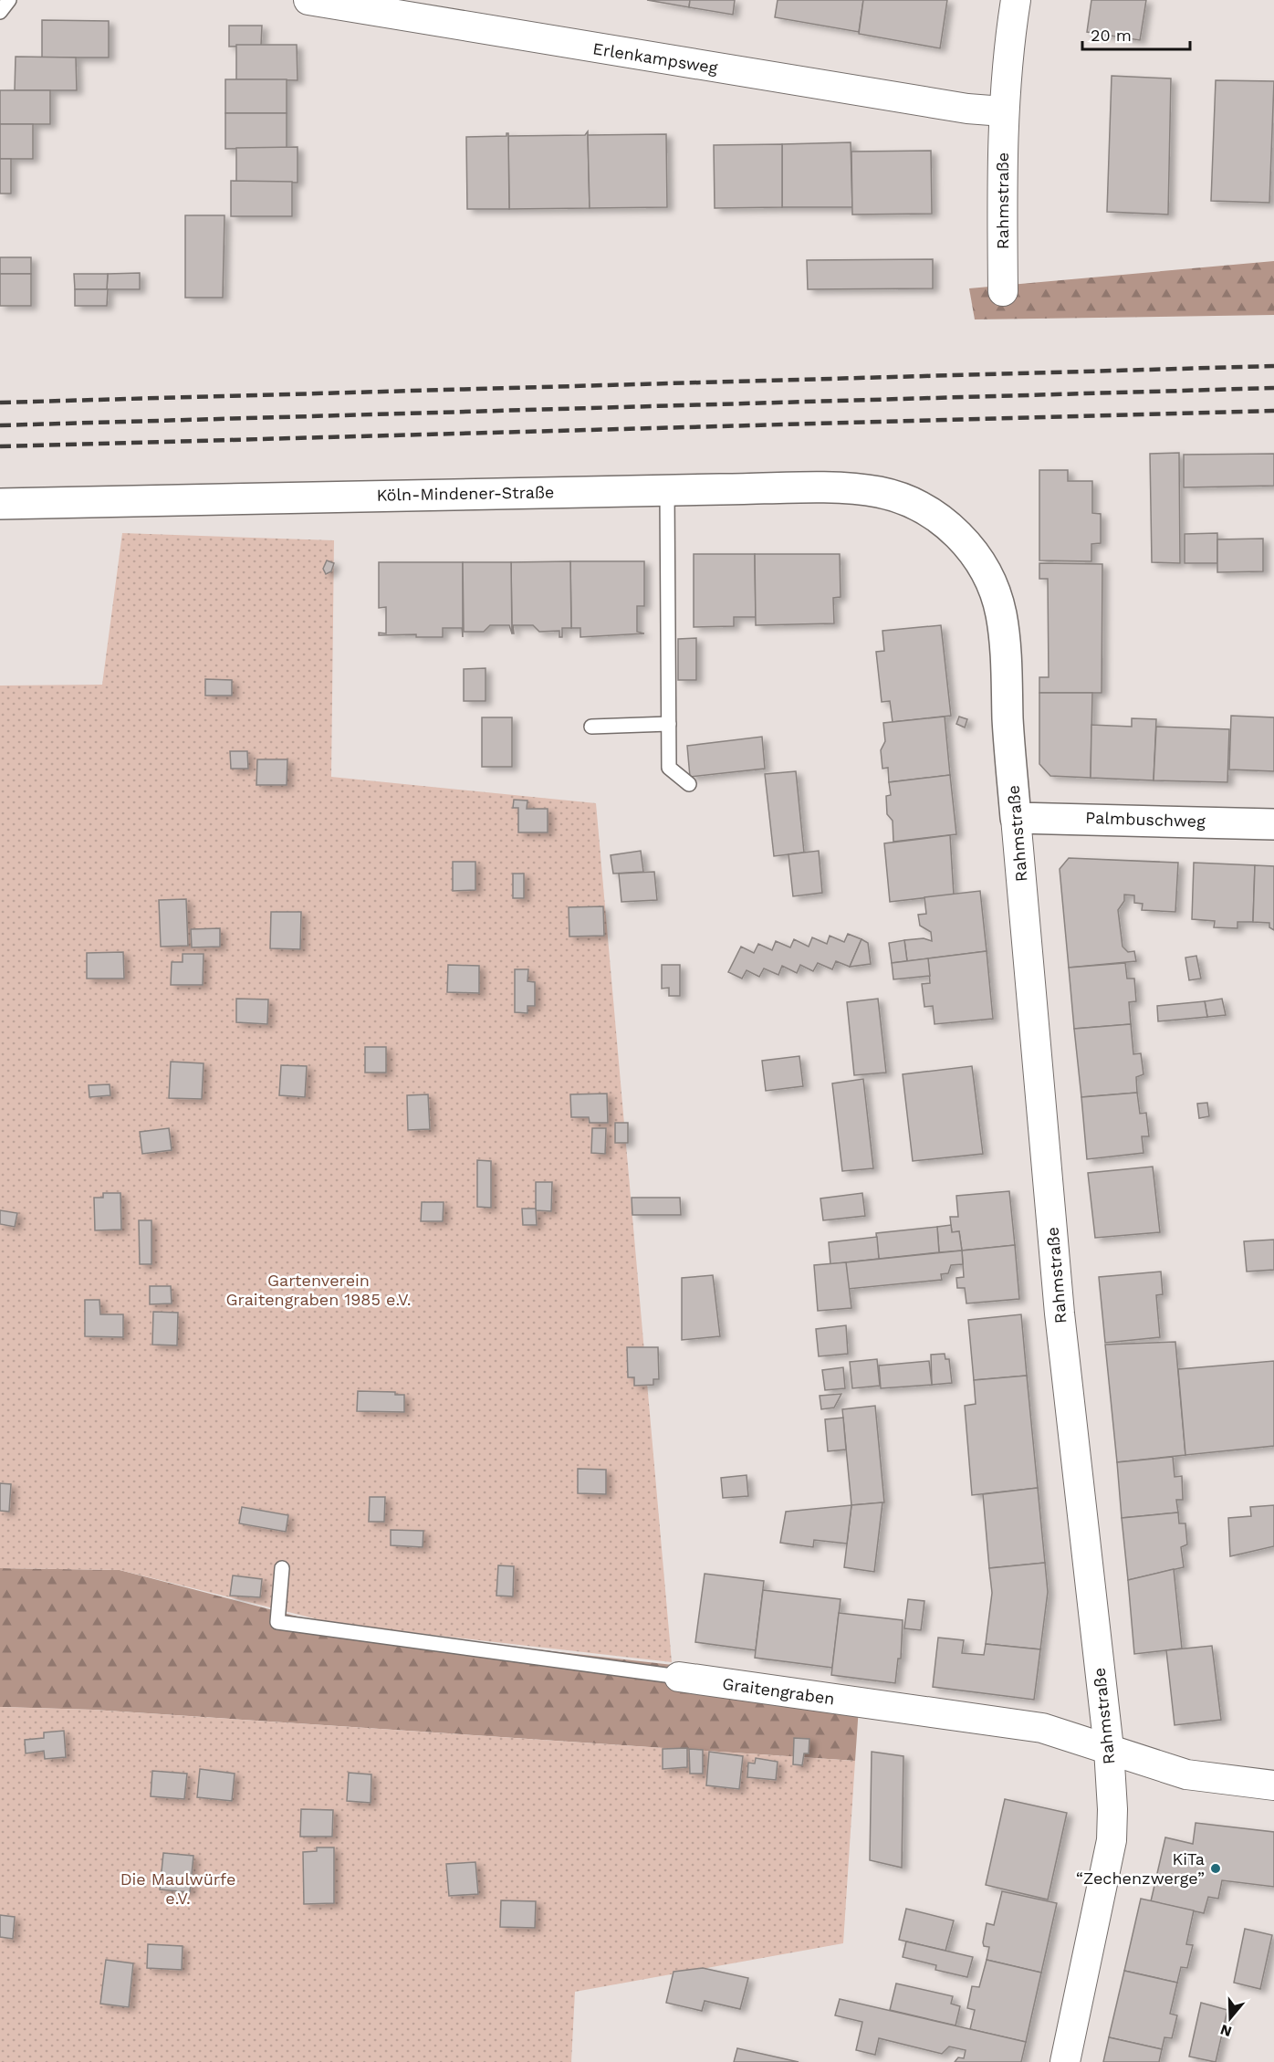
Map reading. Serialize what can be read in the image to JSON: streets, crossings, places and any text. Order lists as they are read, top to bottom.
{
  "streets": {
    "street": [
      "Erlenkampsweg",
      "Rahmstraße",
      "Köln-Mindener-Straße",
      "Palmbuschweg",
      "Graitengraben"
    ]
  },
  "crossings": [
    ["Erlenkampsweg", "Rahmstraße"],
    ["Rahmstraße", "Köln-Mindener-Straße"],
    ["Rahmstraße", "Palmbuschweg"],
    ["Rahmstraße", "Graitengraben"]
  ],
  "parks": ["Gartenverein Graitengraben 1985 e.V.", "Die Maulwürfe e.V."],
  "places": ["KiTa “Zechenzwerge”"],
  "scale_bar": "20 m",
  "north": "bottom"
}
